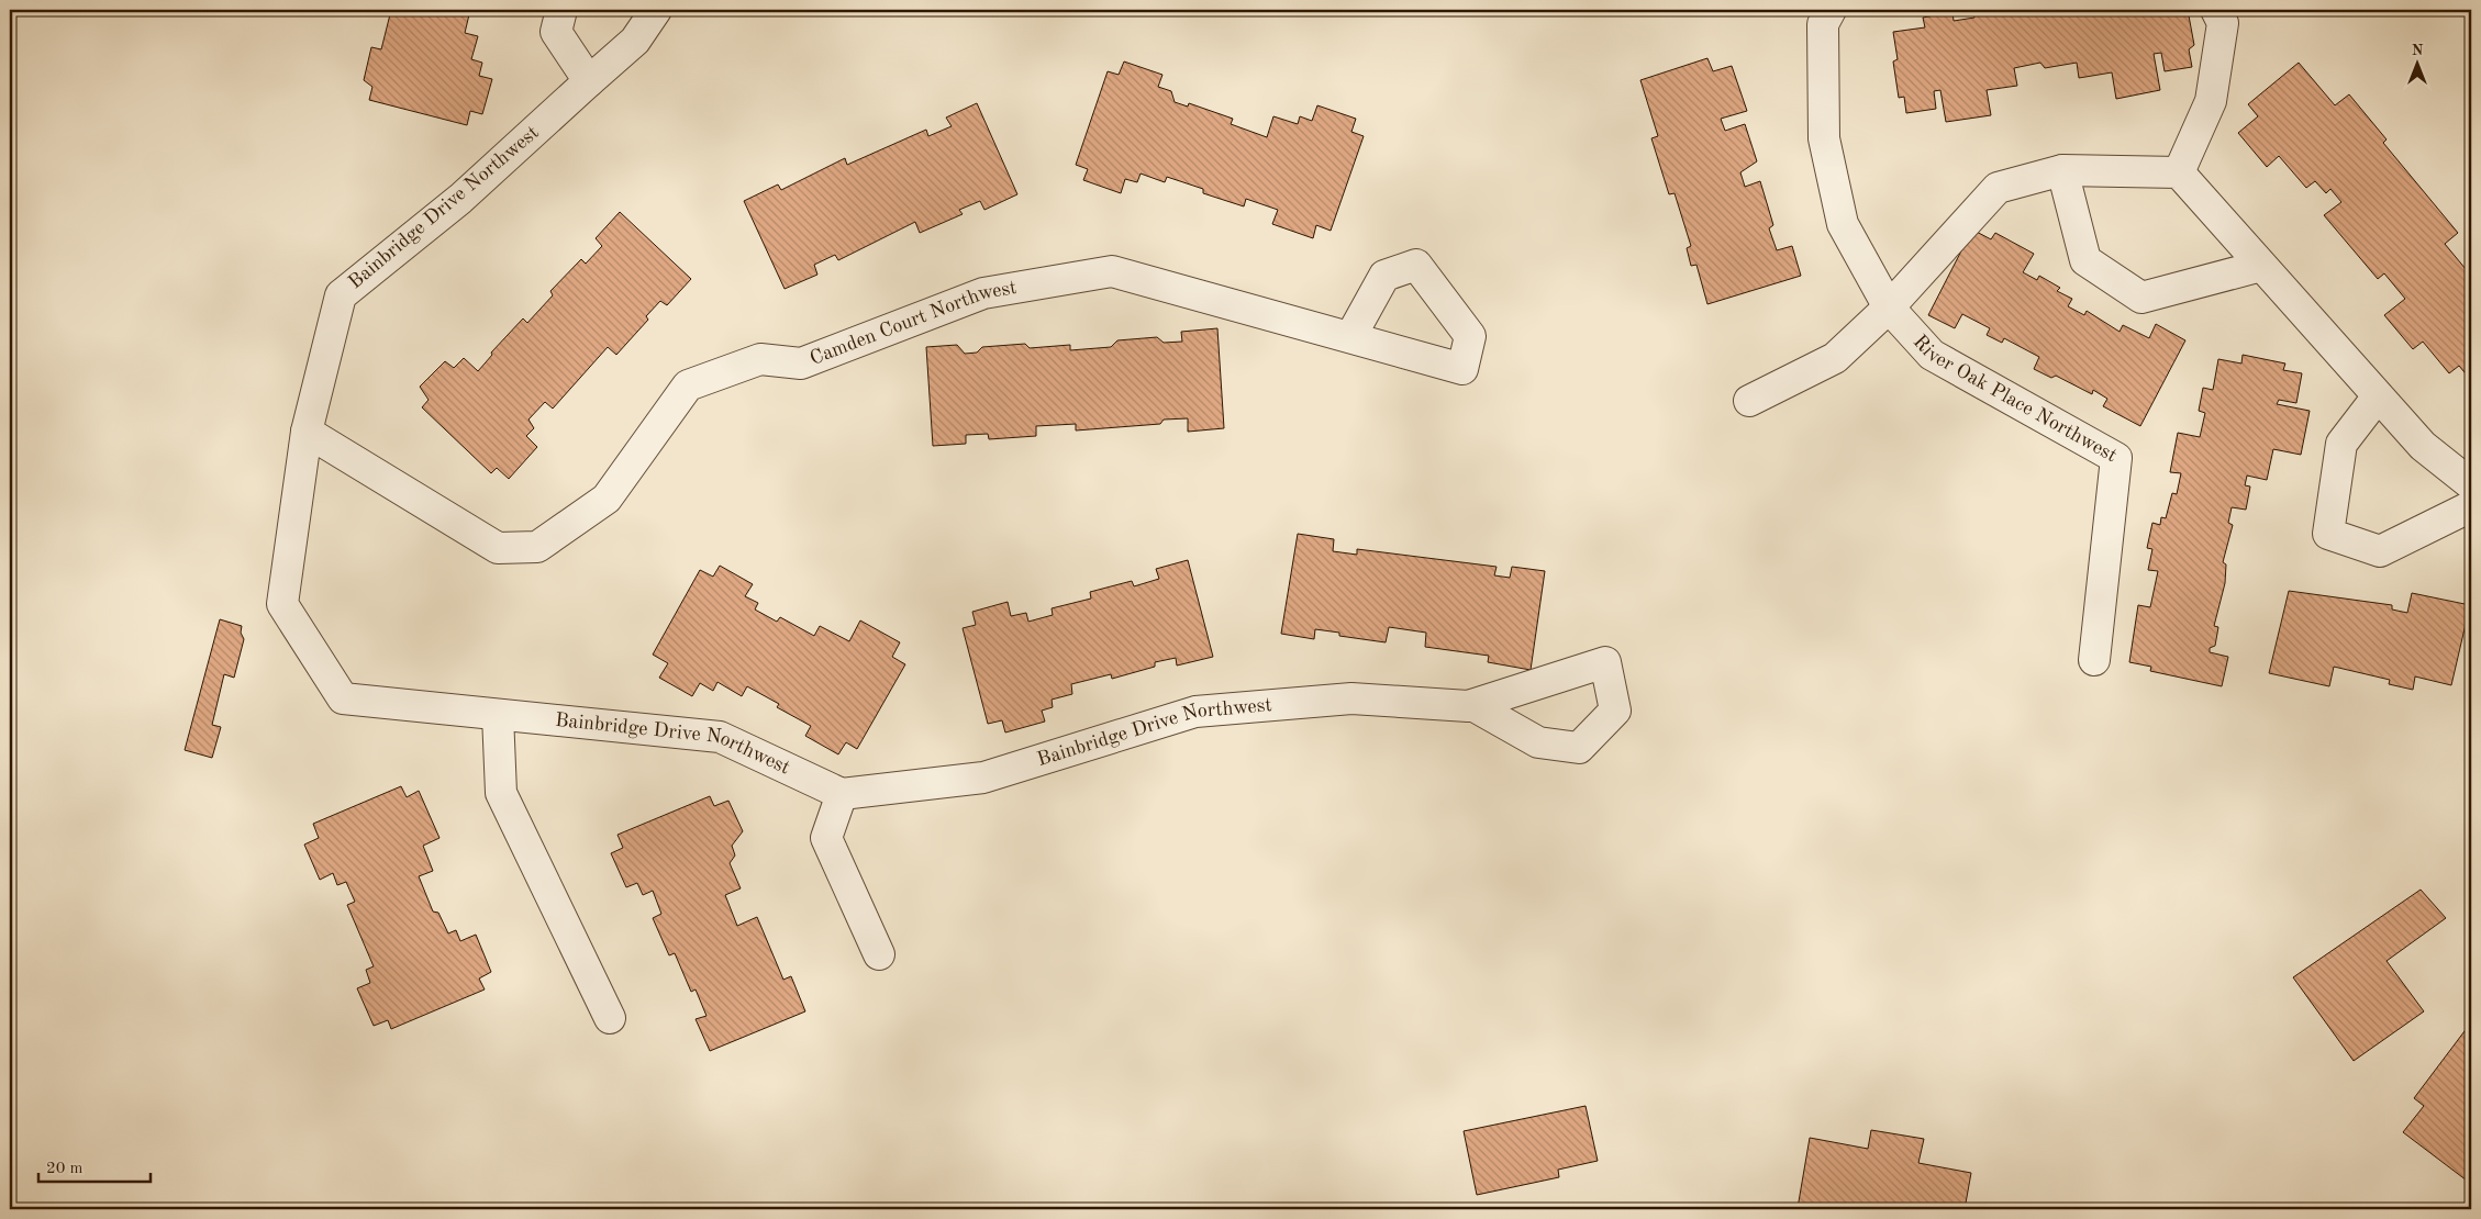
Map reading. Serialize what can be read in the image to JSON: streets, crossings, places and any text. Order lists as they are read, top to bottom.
{
  "streets": {
    "street": ["Bainbridge Drive Northwest", "Camden Court Northwest", "River Oak Place Northwest"]
  },
  "crossings": [
    ["Bainbridge Drive Northwest", "Camden Court Northwest"]
  ],
  "scale_bar": "20 m",
  "north": "top"
}
